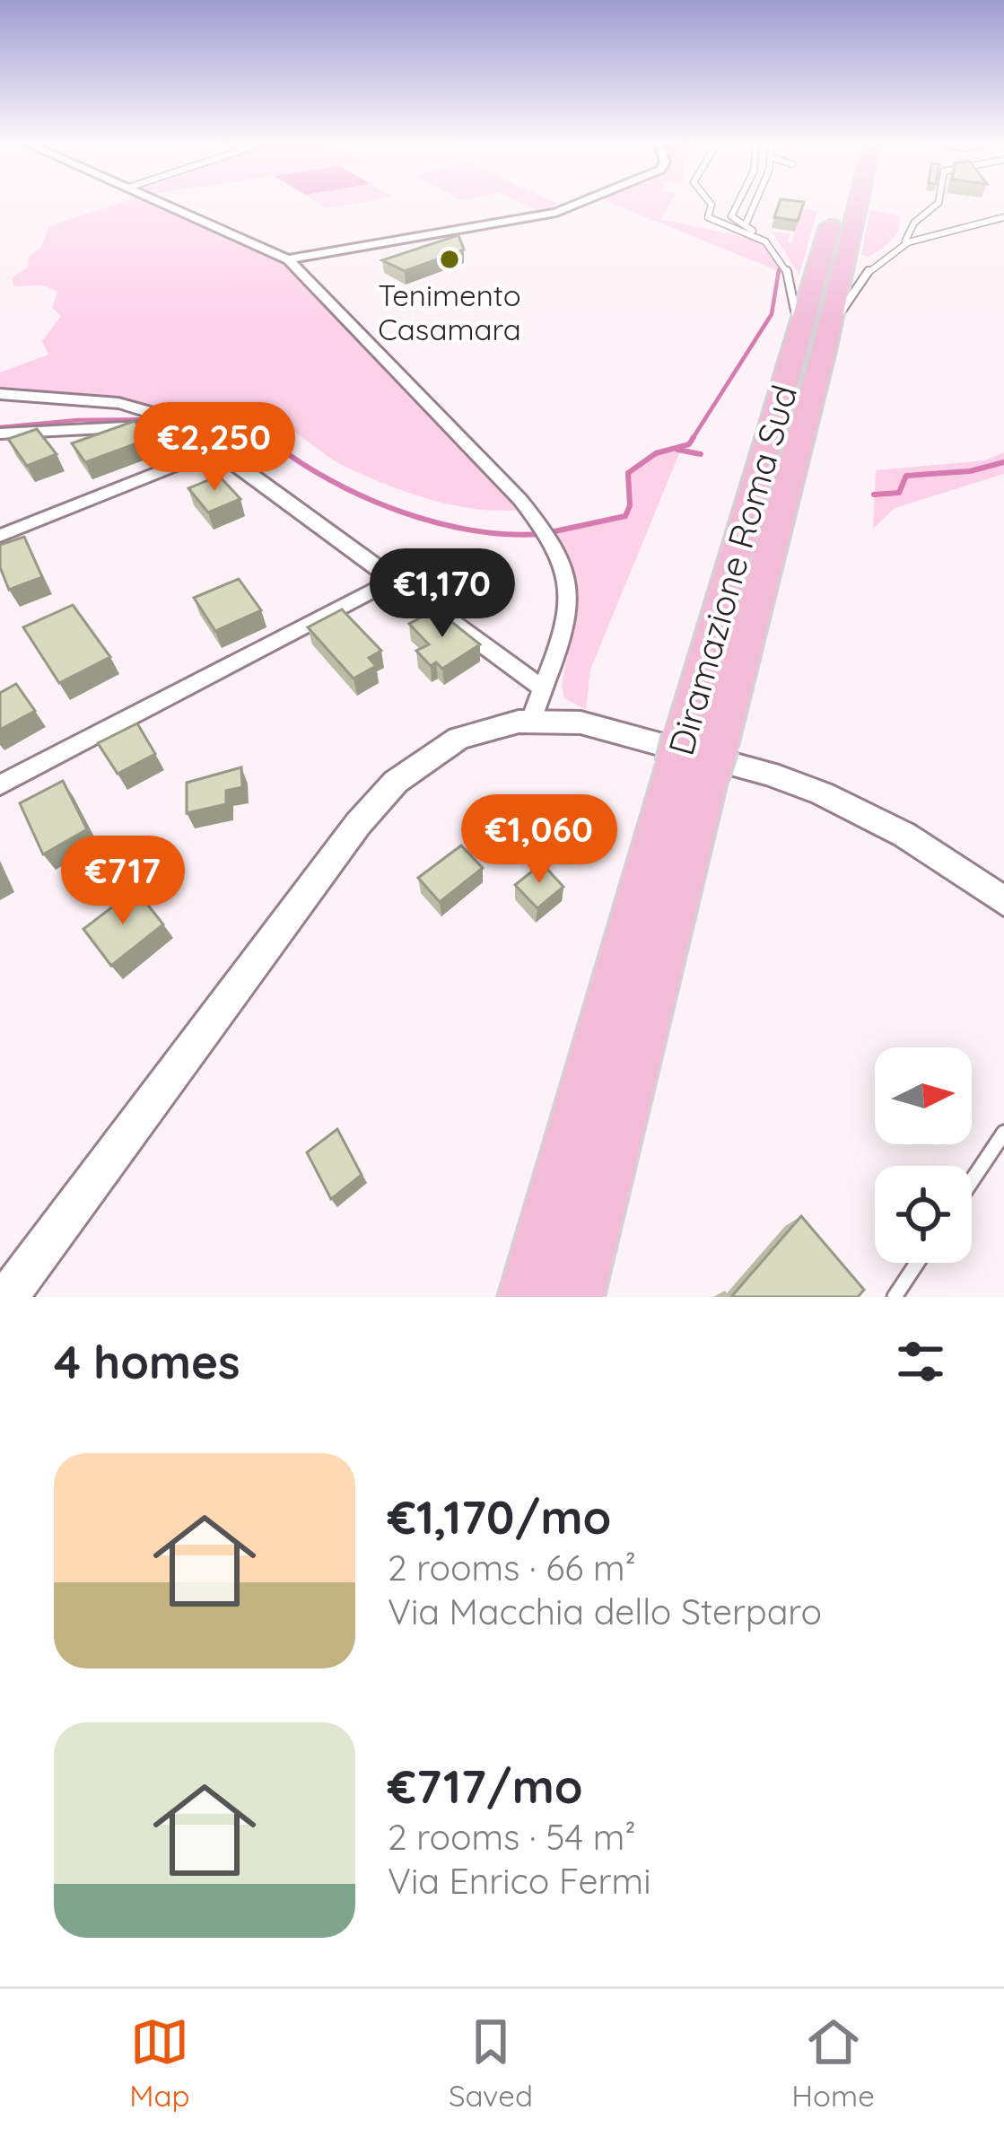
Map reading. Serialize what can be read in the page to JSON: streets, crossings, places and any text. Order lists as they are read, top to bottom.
{
  "streets": {
    "highway": ["Diramazione Roma Sud"]
  },
  "places": ["Tenimento Casamara"],
  "north": "right",
  "page": {
    "price": [
      "€2,250",
      "€1,170",
      "€1,060",
      "€717"
    ],
    "heading": "4 homes",
    "list": [
      {
        "name": "€1,170/mo",
        "note": "2 rooms · 66 m² · Via Macchia dello Sterparo"
      },
      {
        "name": "€717/mo",
        "note": "2 rooms · 54 m² · Via Enrico Fermi"
      }
    ],
    "tabs": ["Map", "Saved", "Home"]
  }
}
